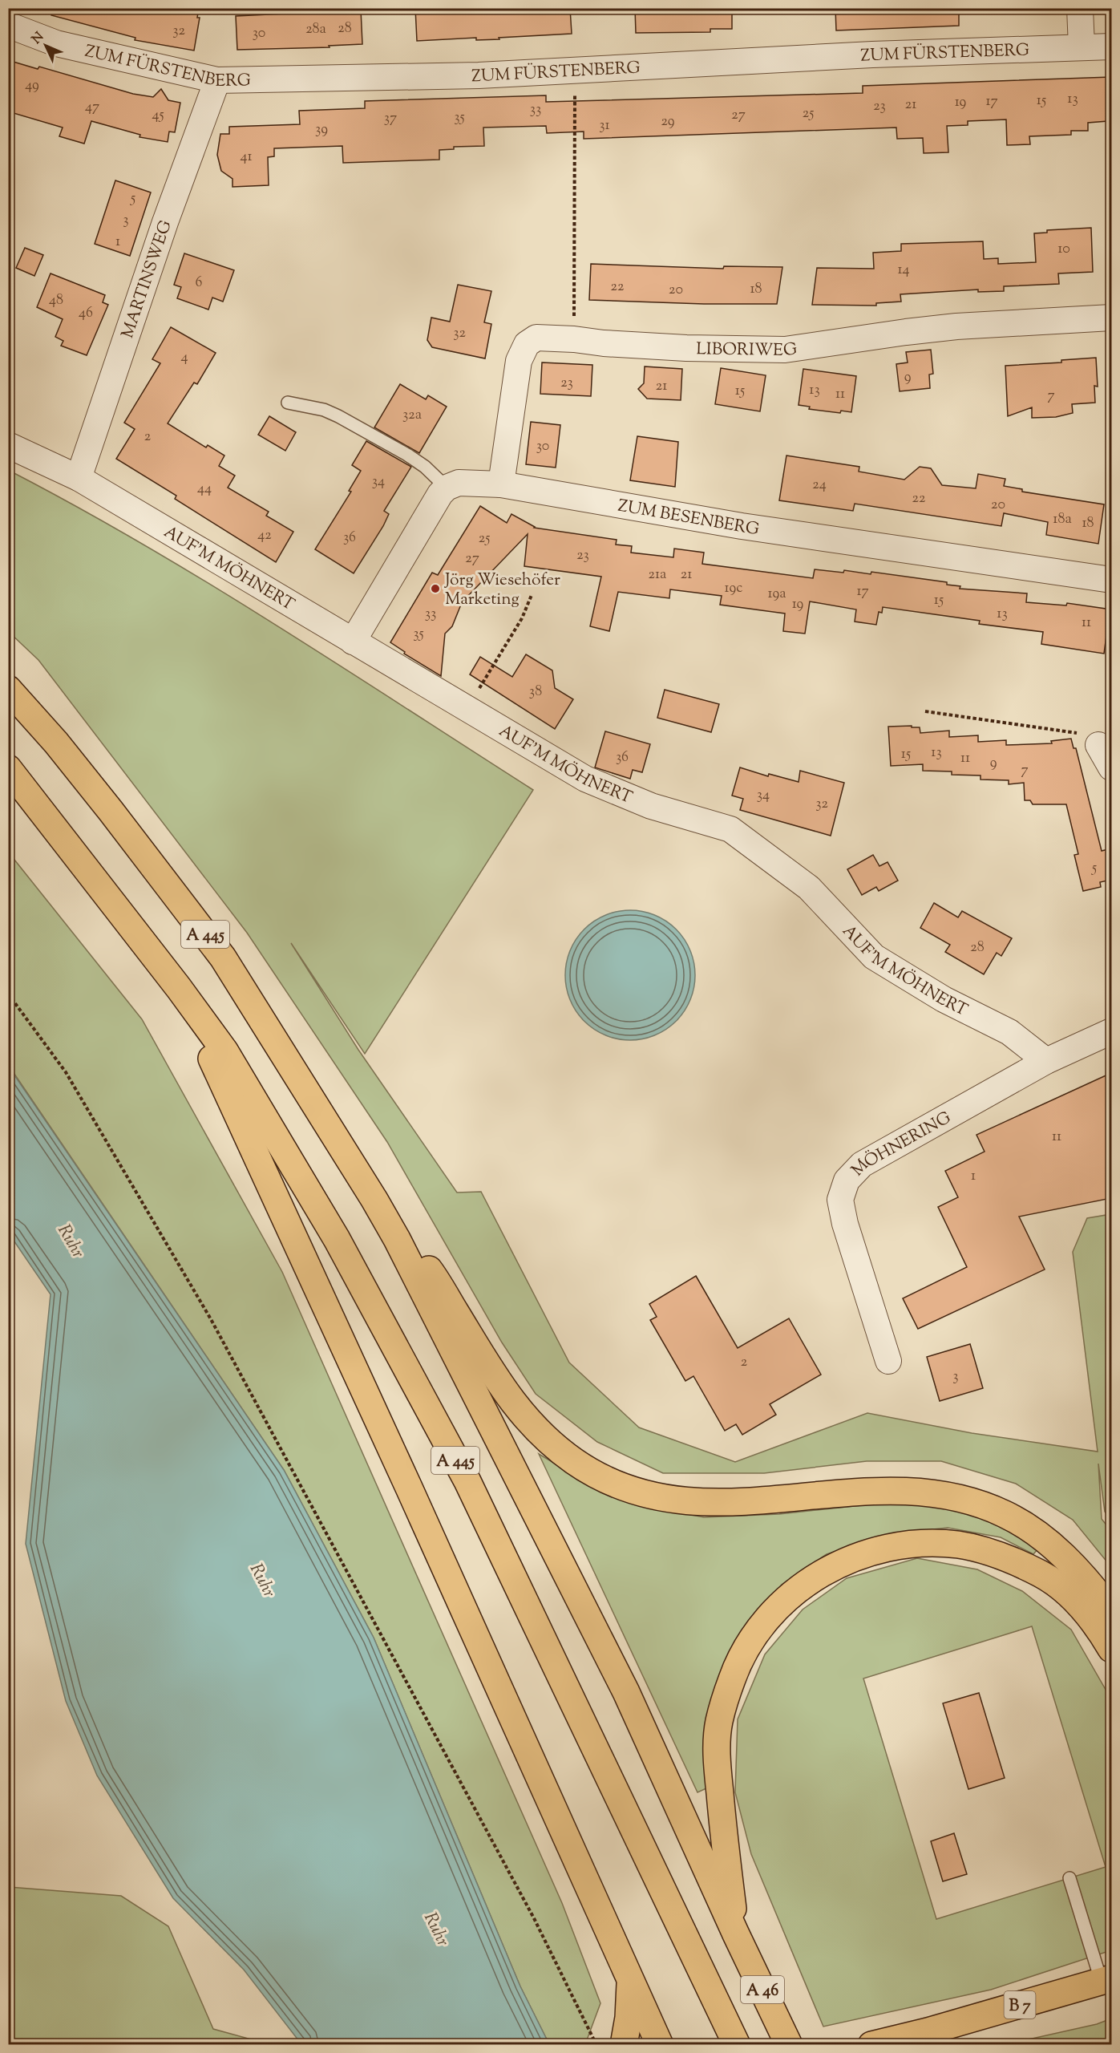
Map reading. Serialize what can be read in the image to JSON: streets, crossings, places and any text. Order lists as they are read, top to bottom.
{
  "streets": {
    "main road": ["A 445", "A 46", "B 7"],
    "street": [
      "ZUM FÜRSTENBERG",
      "MARTINSWEG",
      "LIBORIWEG",
      "ZUM BESENBERG",
      "AUF'M MÖHNERT",
      "MÖHNERING"
    ]
  },
  "crossings": [
    ["ZUM FÜRSTENBERG", "MARTINSWEG"],
    ["MARTINSWEG", "AUF'M MÖHNERT"],
    ["LIBORIWEG", "ZUM BESENBERG"],
    ["AUF'M MÖHNERT", "MÖHNERING"],
    ["A 445", "A 46"]
  ],
  "water": ["Ruhr"],
  "places": ["Jörg Wiesehöfer Marketing"],
  "house_numbers": [
    "28",
    "28a",
    "32",
    "30",
    "49",
    "13",
    "15",
    "17",
    "19",
    "21",
    "23",
    "47",
    "33",
    "25",
    "45",
    "27",
    "35",
    "37",
    "29",
    "31",
    "39",
    "41",
    "5",
    "3",
    "1",
    "10",
    "14",
    "6",
    "22",
    "18",
    "20",
    "48",
    "46",
    "32",
    "4",
    "9",
    "23",
    "21",
    "13",
    "15",
    "11",
    "7",
    "32a",
    "2",
    "30",
    "34",
    "24",
    "44",
    "22",
    "20",
    "18a",
    "18",
    "42",
    "36",
    "25",
    "23",
    "27",
    "21a",
    "21",
    "19c",
    "17",
    "19a",
    "15",
    "19",
    "33",
    "13",
    "11",
    "35",
    "38",
    "13",
    "15",
    "36",
    "11",
    "9",
    "7",
    "34",
    "32",
    "5",
    "28",
    "11",
    "1",
    "2",
    "3"
  ],
  "north": "top left"
}
